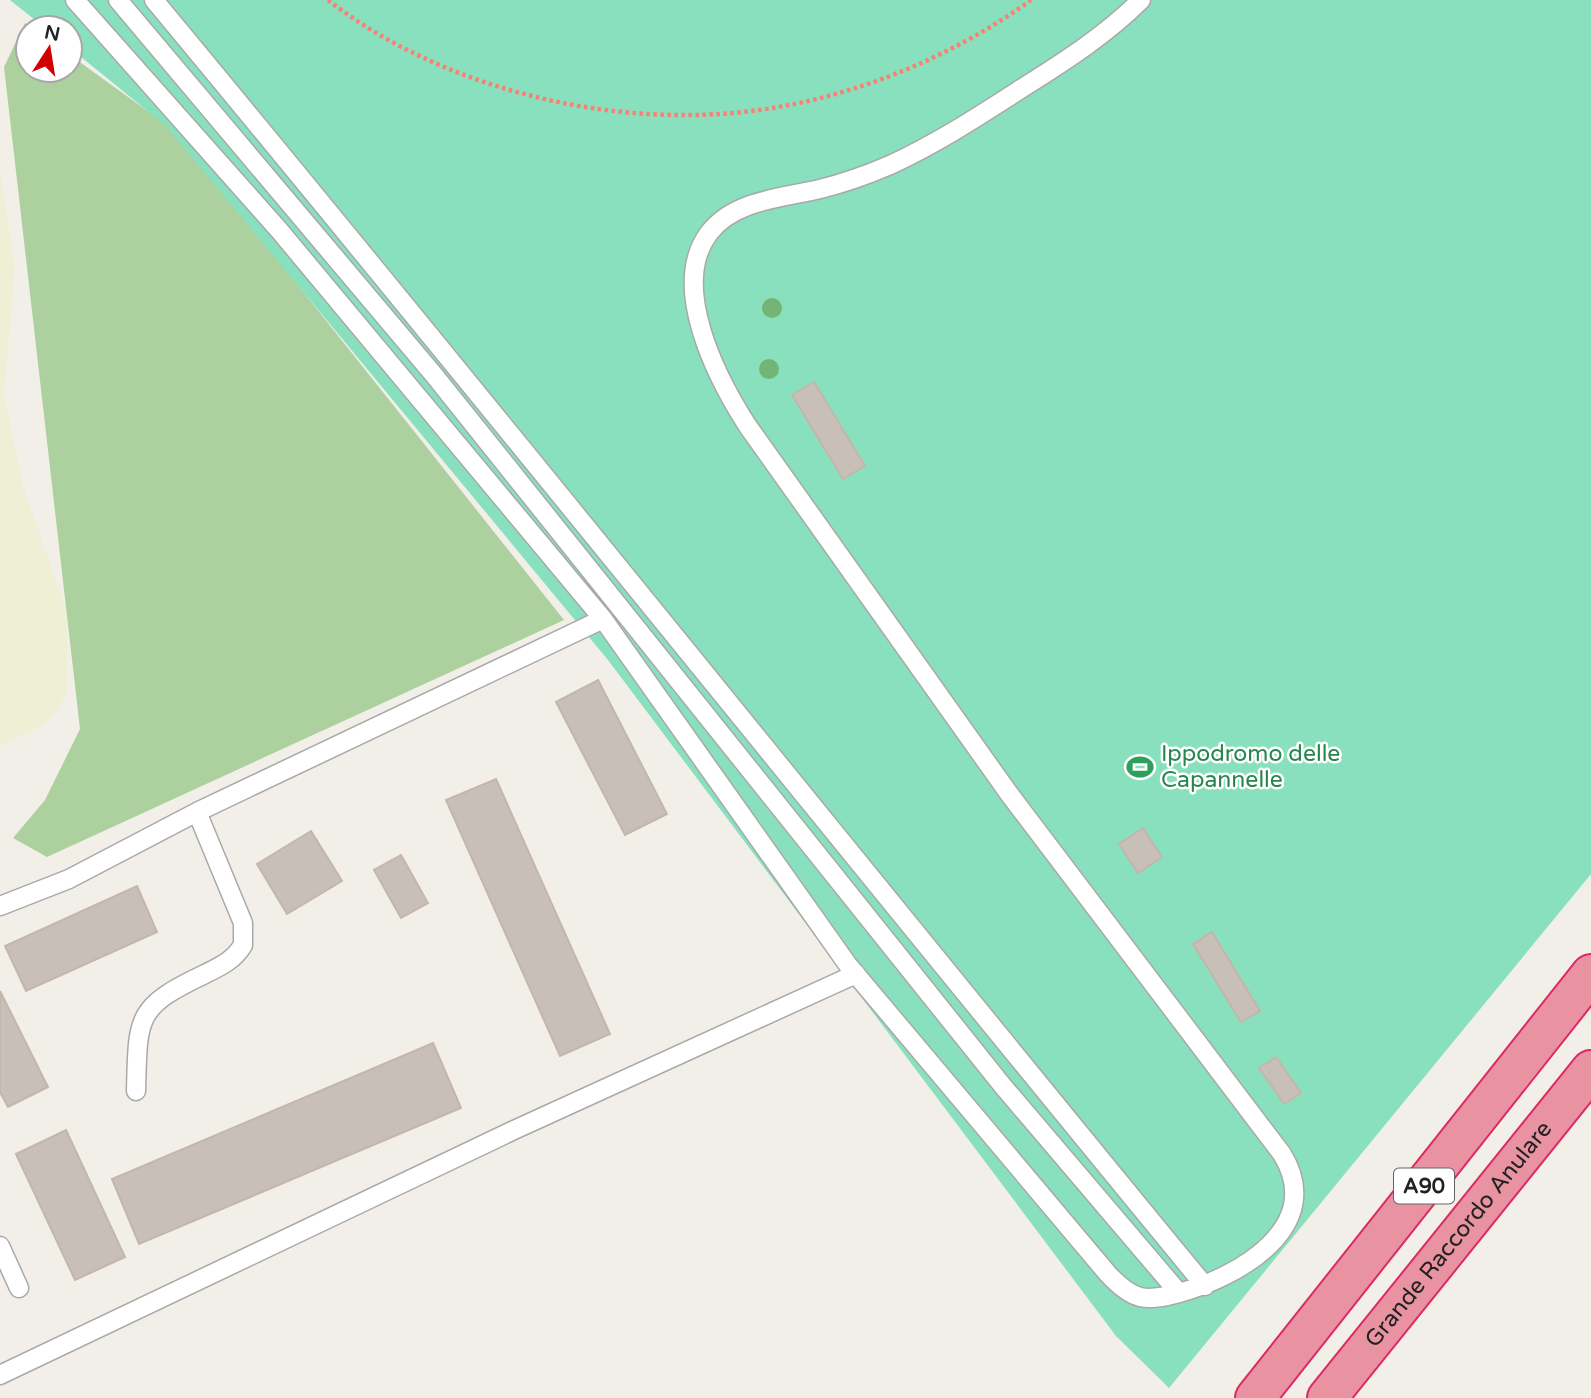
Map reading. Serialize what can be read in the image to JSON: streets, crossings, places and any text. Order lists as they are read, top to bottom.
{
  "streets": {
    "highway": ["A90", "Grande Raccordo Anulare"]
  },
  "places": {
    "sports": ["Ippodromo delle Capannelle"]
  },
  "north": "top"
}
